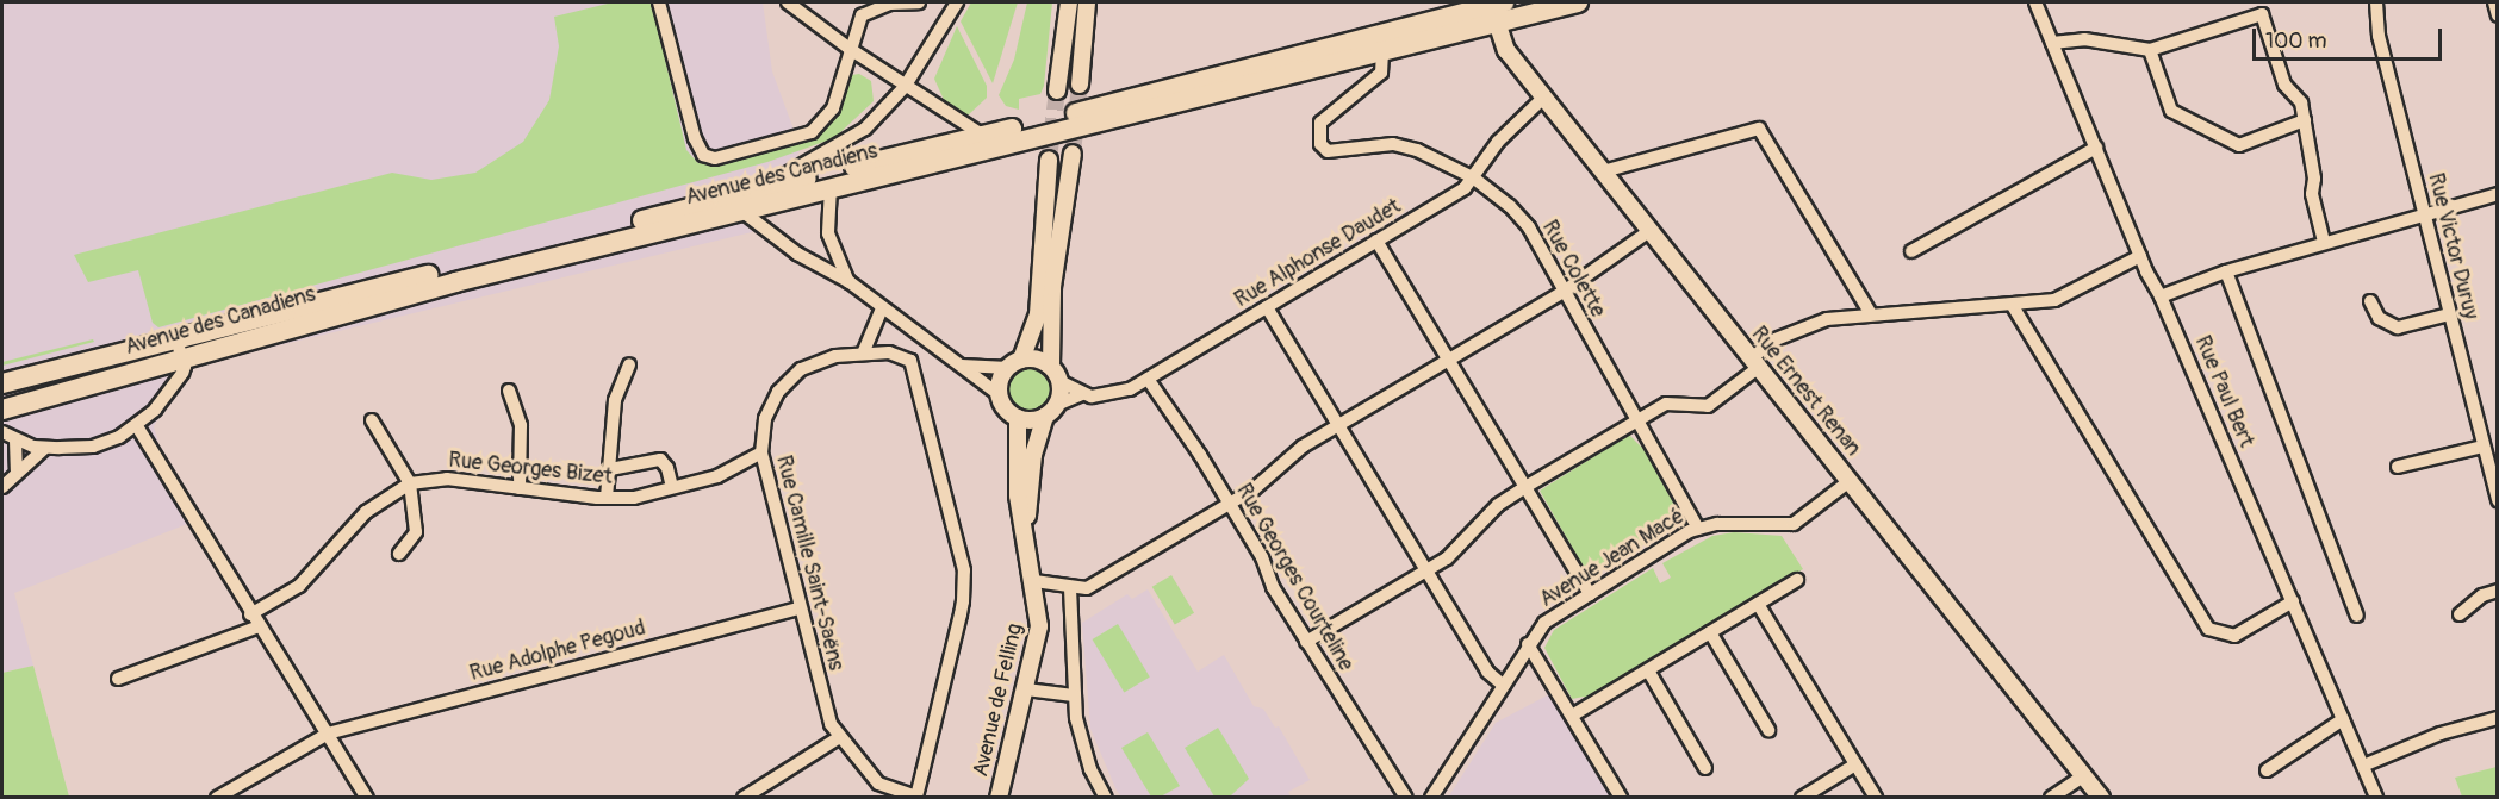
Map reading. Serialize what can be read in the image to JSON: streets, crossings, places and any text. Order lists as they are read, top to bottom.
{
  "streets": {
    "main road": ["Avenue des Canadiens"],
    "street": [
      "Rue Victor Duruy",
      "Rue Alphonse Daudet",
      "Rue Colette",
      "Rue Ernest Renan",
      "Rue Paul Bert",
      "Rue Georges Bizet",
      "Avenue Jean Macé",
      "Rue Camille Saint-Saëns",
      "Rue Georges Courteline",
      "Rue Adolphe Pegoud",
      "Avenue de Felling"
    ]
  },
  "crossings": [
    ["Avenue des Canadiens", "Rue Colette"],
    ["Avenue des Canadiens", "Rue Ernest Renan"],
    ["Rue Alphonse Daudet", "Rue Colette"],
    ["Rue Alphonse Daudet", "Rue Ernest Renan"],
    ["Rue Alphonse Daudet", "Rue Georges Courteline"],
    ["Rue Alphonse Daudet", "Avenue de Felling"],
    ["Rue Colette", "Avenue Jean Macé"],
    ["Rue Ernest Renan", "Avenue Jean Macé"],
    ["Rue Georges Bizet", "Rue Camille Saint-Saëns"],
    ["Rue Camille Saint-Saëns", "Rue Adolphe Pegoud"]
  ],
  "scale_bar": "100 m"
}
